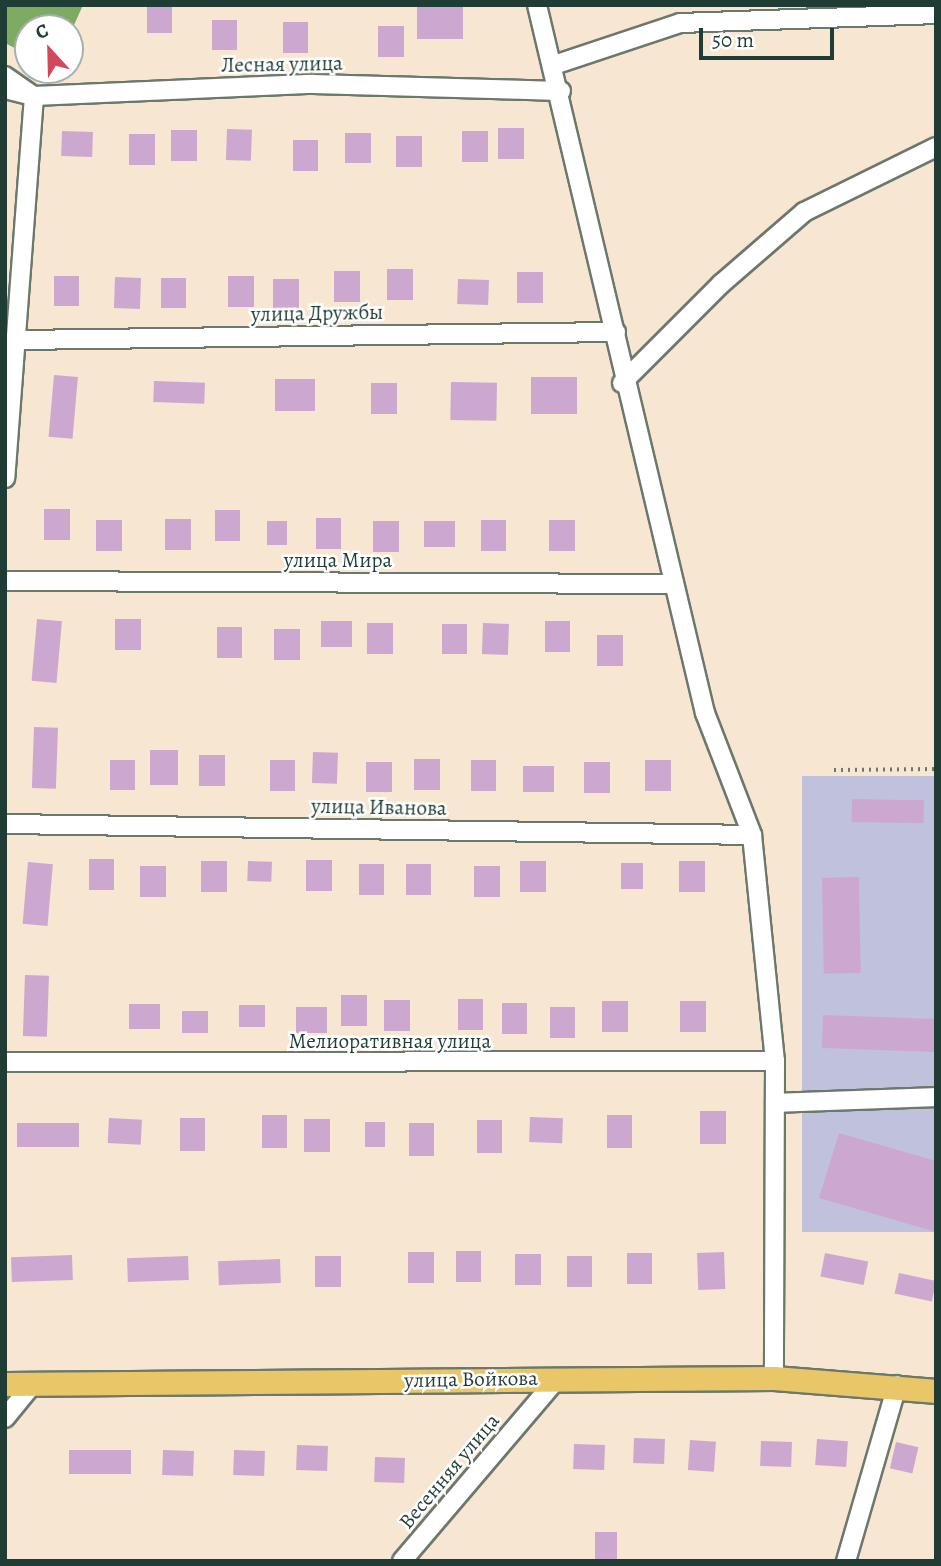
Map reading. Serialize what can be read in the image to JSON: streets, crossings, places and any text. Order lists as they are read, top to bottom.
{
  "streets": {
    "main road": ["улица Войкова"],
    "street": [
      "Лесная улица",
      "улица Дружбы",
      "улица Мира",
      "улица Иванова",
      "Мелиоративная улица",
      "Весенняя улица"
    ]
  },
  "crossings": [
    ["улица Войкова", "Весенняя улица"]
  ],
  "scale_bar": "50 m",
  "north": "top"
}
